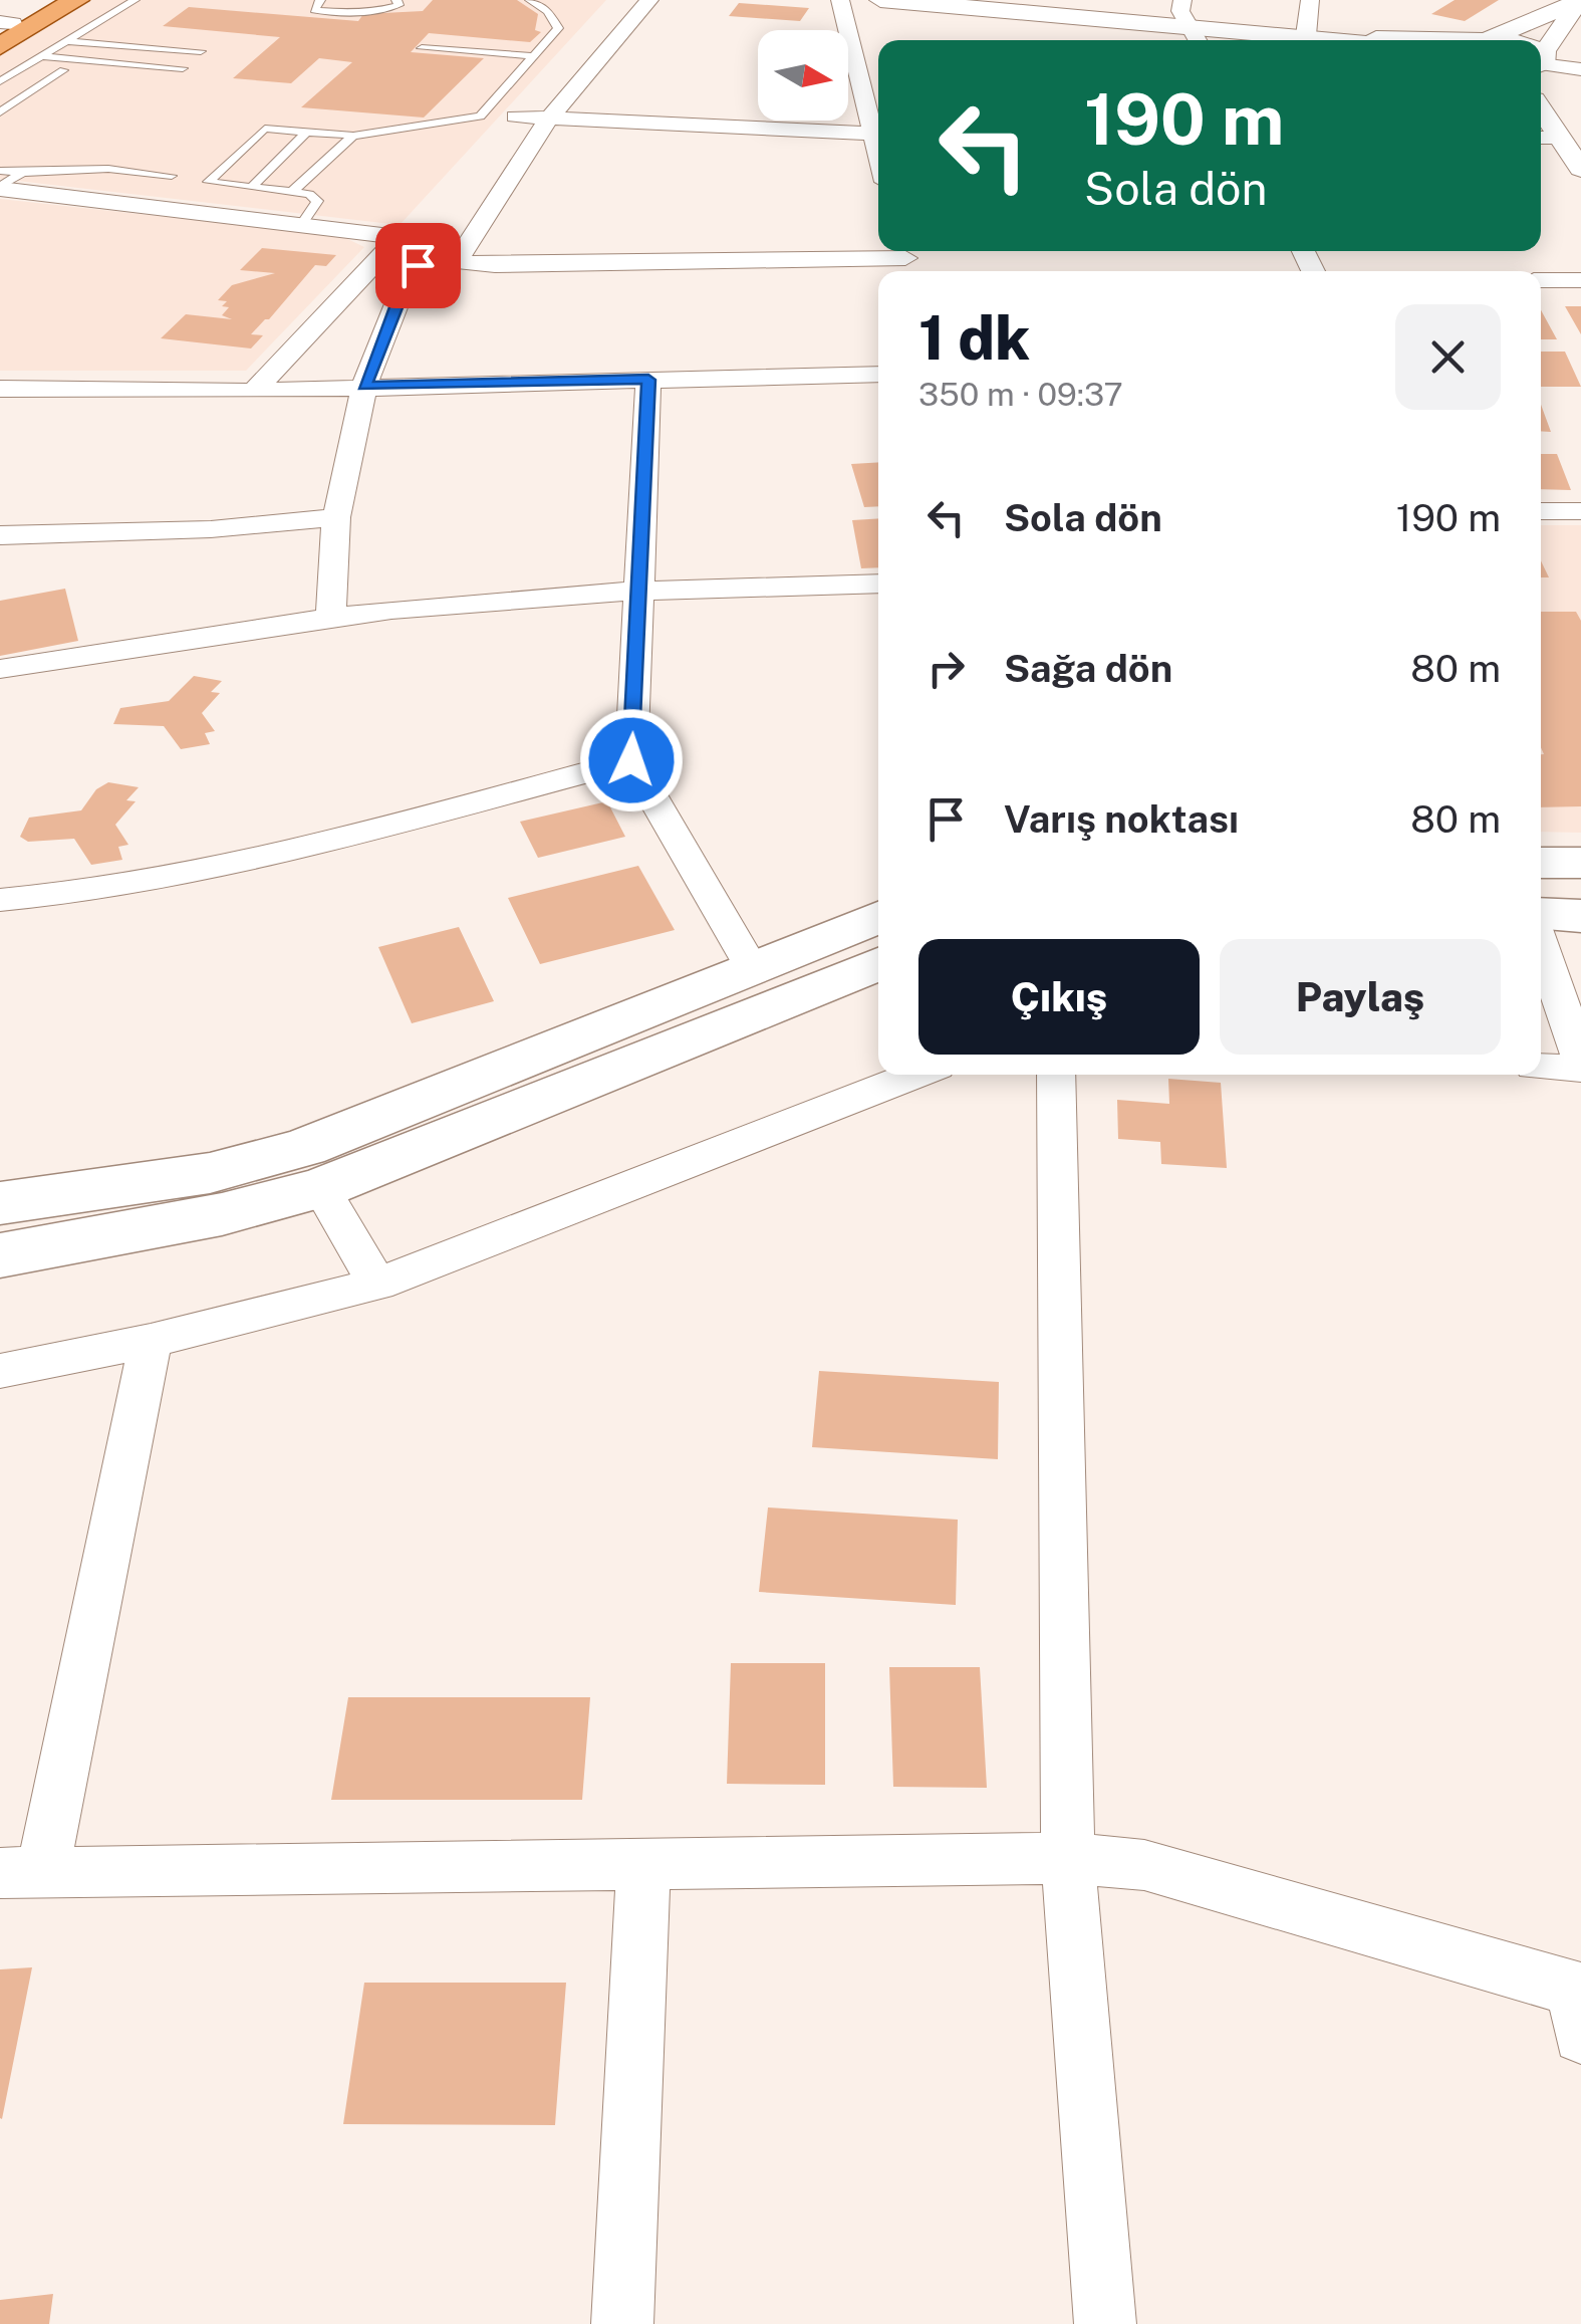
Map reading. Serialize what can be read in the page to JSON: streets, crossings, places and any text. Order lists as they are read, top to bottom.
{
  "north": "right",
  "page": {
    "turn": ["190 m", "Sola dön"],
    "heading": ["1 dk", "350 m · 09:37"],
    "list": [
      {
        "name": "Sola dön",
        "value": "190 m"
      },
      {
        "name": "Sağa dön",
        "value": "80 m"
      },
      {
        "name": "Varış noktası",
        "value": "80 m"
      }
    ],
    "buttons": ["Çıkış", "Paylaş"]
  }
}
